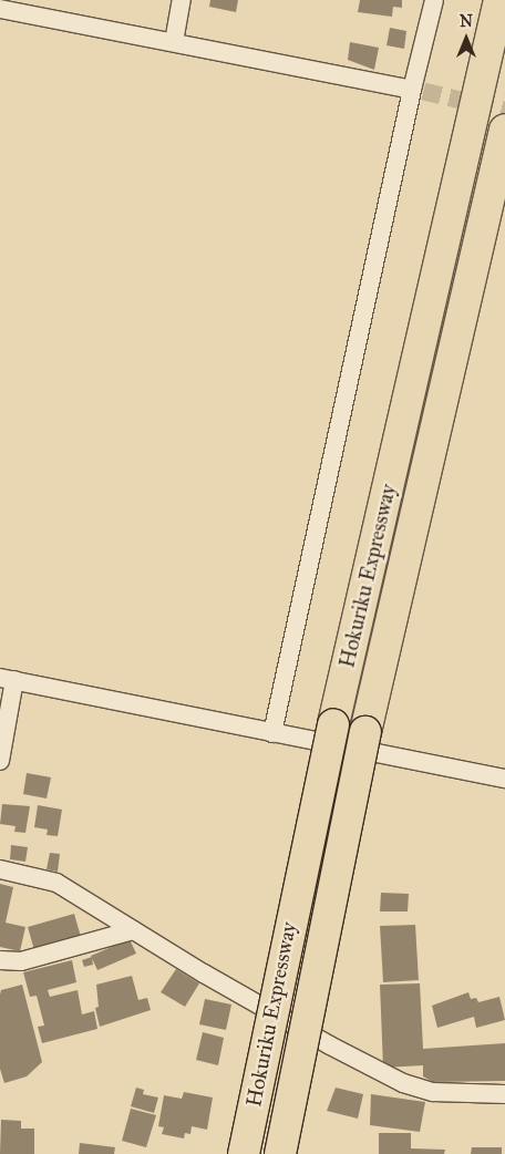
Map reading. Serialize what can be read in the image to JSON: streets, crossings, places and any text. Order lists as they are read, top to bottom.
{
  "streets": {
    "highway": ["Hokuriku Expressway"]
  },
  "north": "top"
}
